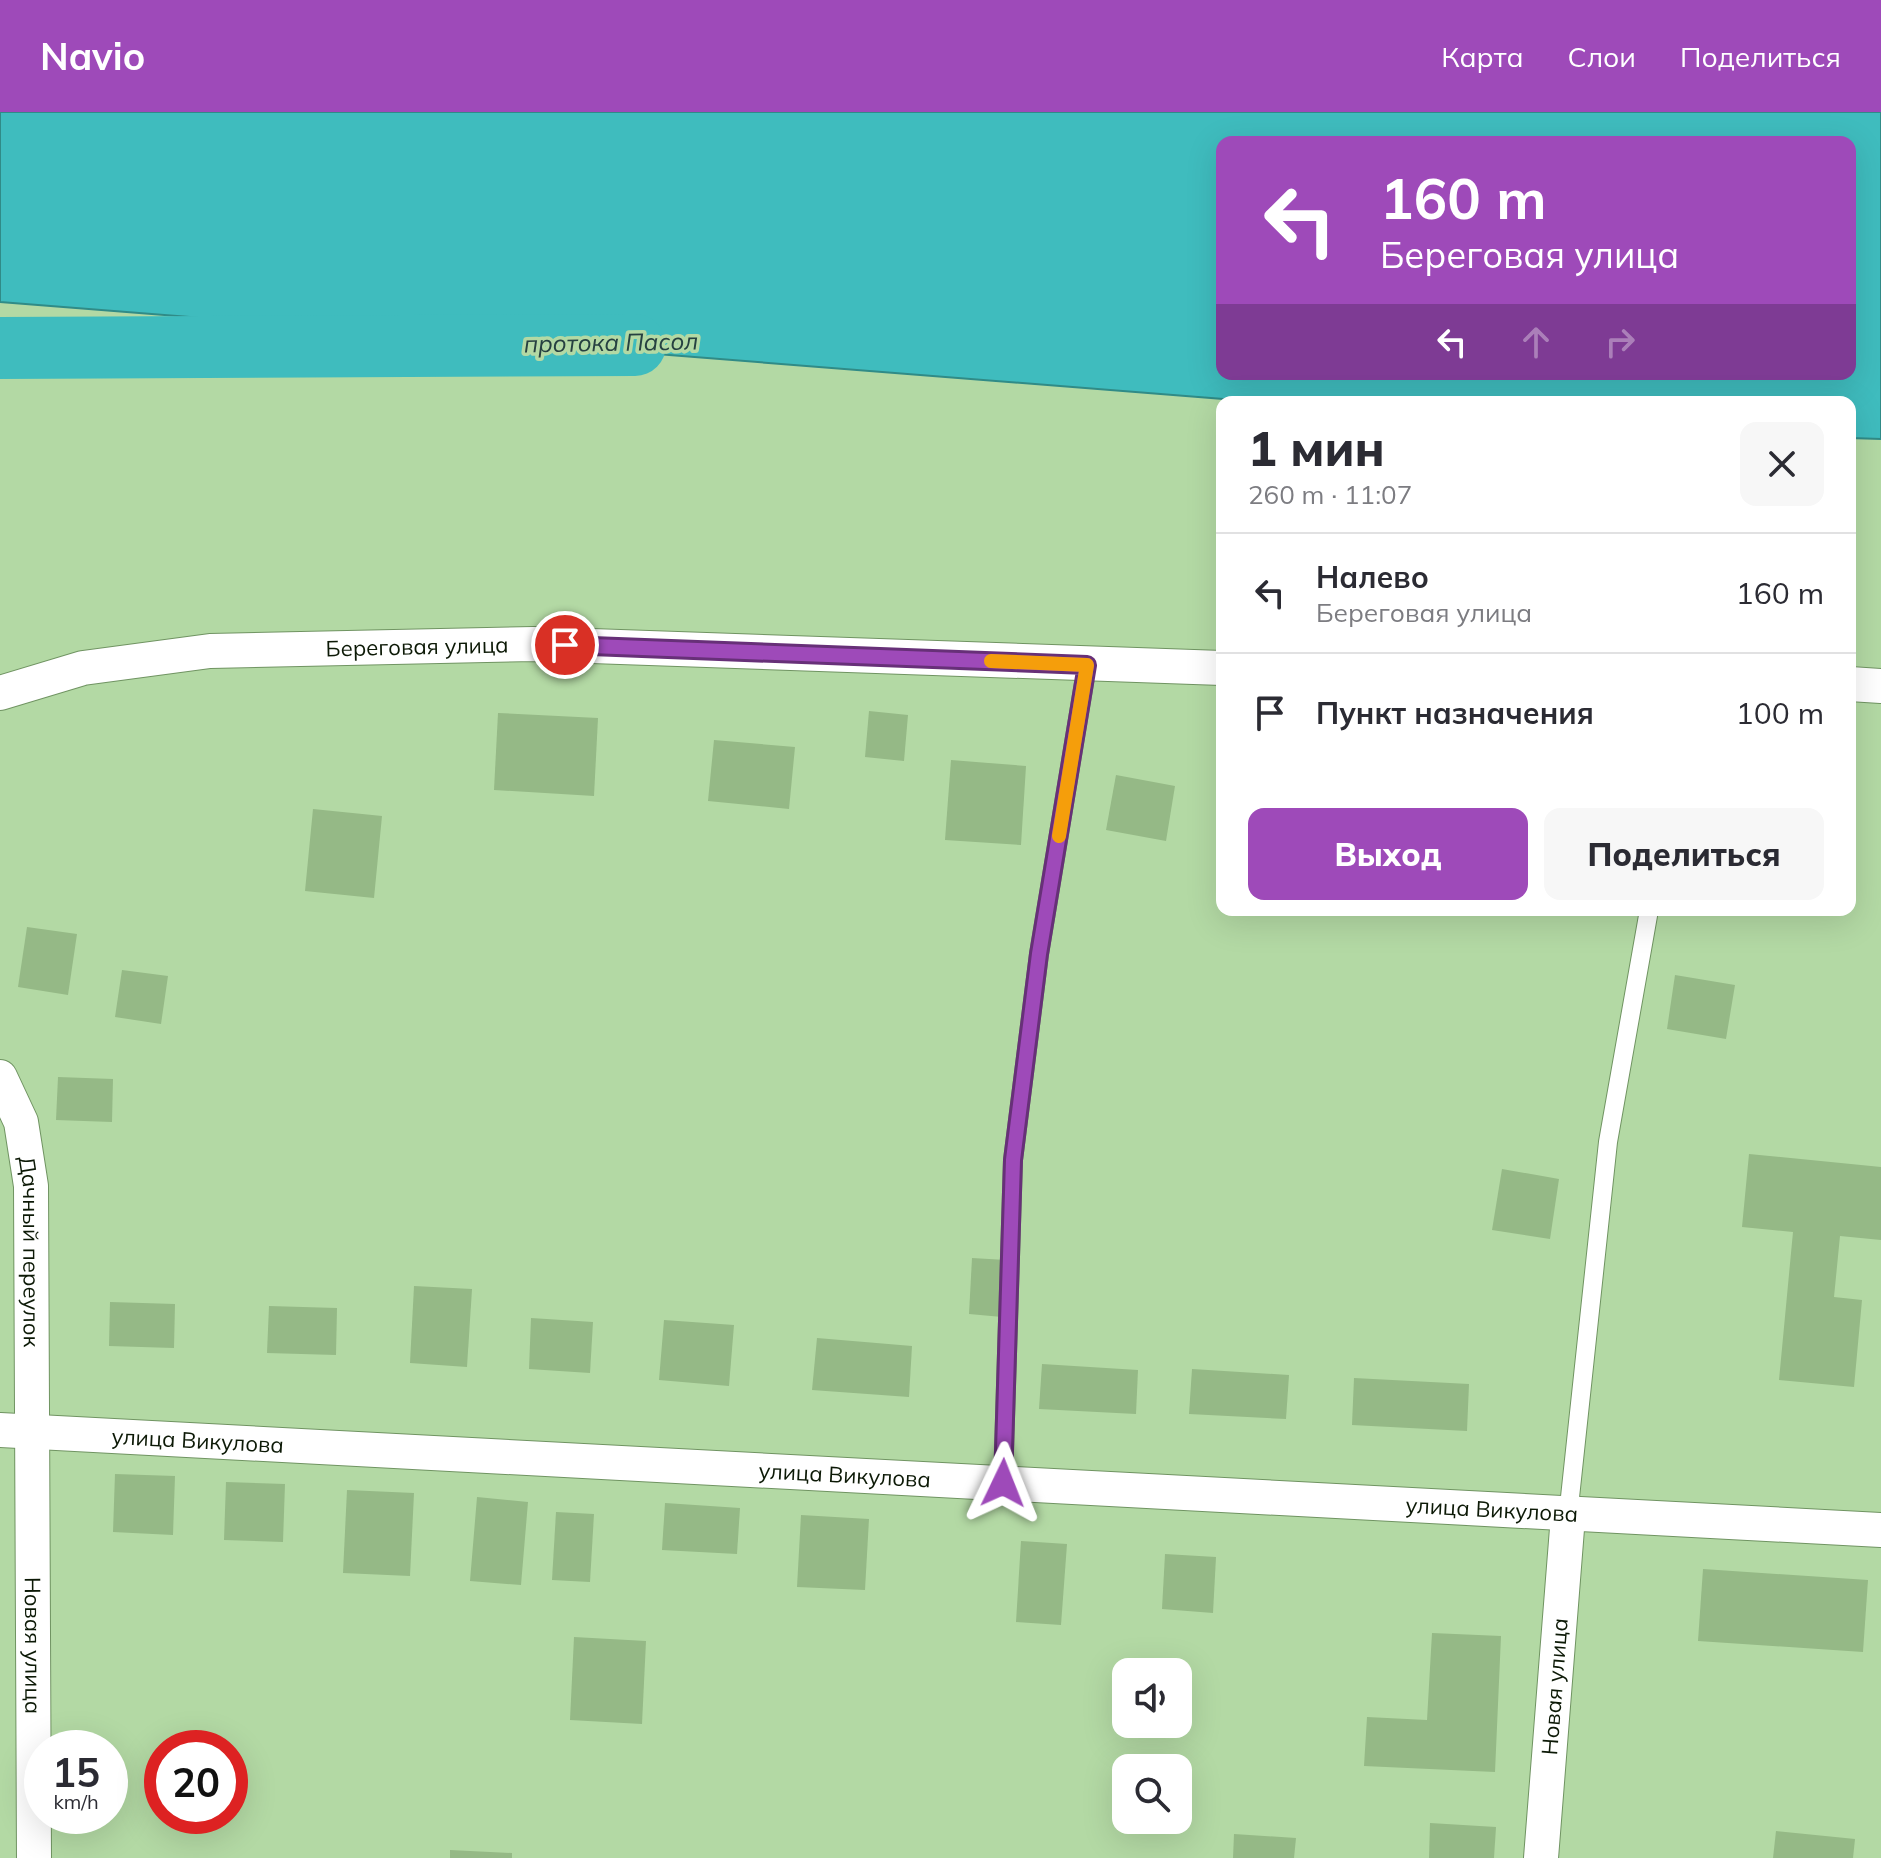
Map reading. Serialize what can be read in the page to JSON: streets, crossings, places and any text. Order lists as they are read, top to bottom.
{
  "streets": {
    "street": [
      "Береговая улица",
      "Дачный переулок",
      "улица Викулова",
      "Новая улица"
    ]
  },
  "crossings": [
    ["Дачный переулок", "улица Викулова"],
    ["Дачный переулок", "Новая улица"],
    ["улица Викулова", "Новая улица"]
  ],
  "water": ["протока Пасол"],
  "page": {
    "header": "Navio",
    "nav": ["Карта", "Слои", "Поделиться"],
    "turn": ["160 m", "Береговая улица"],
    "heading": ["1 мин", "260 m · 11:07"],
    "list": [
      {
        "name": "Налево",
        "note": "Береговая улица",
        "value": "160 m"
      },
      {
        "name": "Пункт назначения",
        "value": "100 m"
      }
    ],
    "buttons": ["Выход", "Поделиться"],
    "speed": "15 km/h",
    "limit": "20"
  }
}
